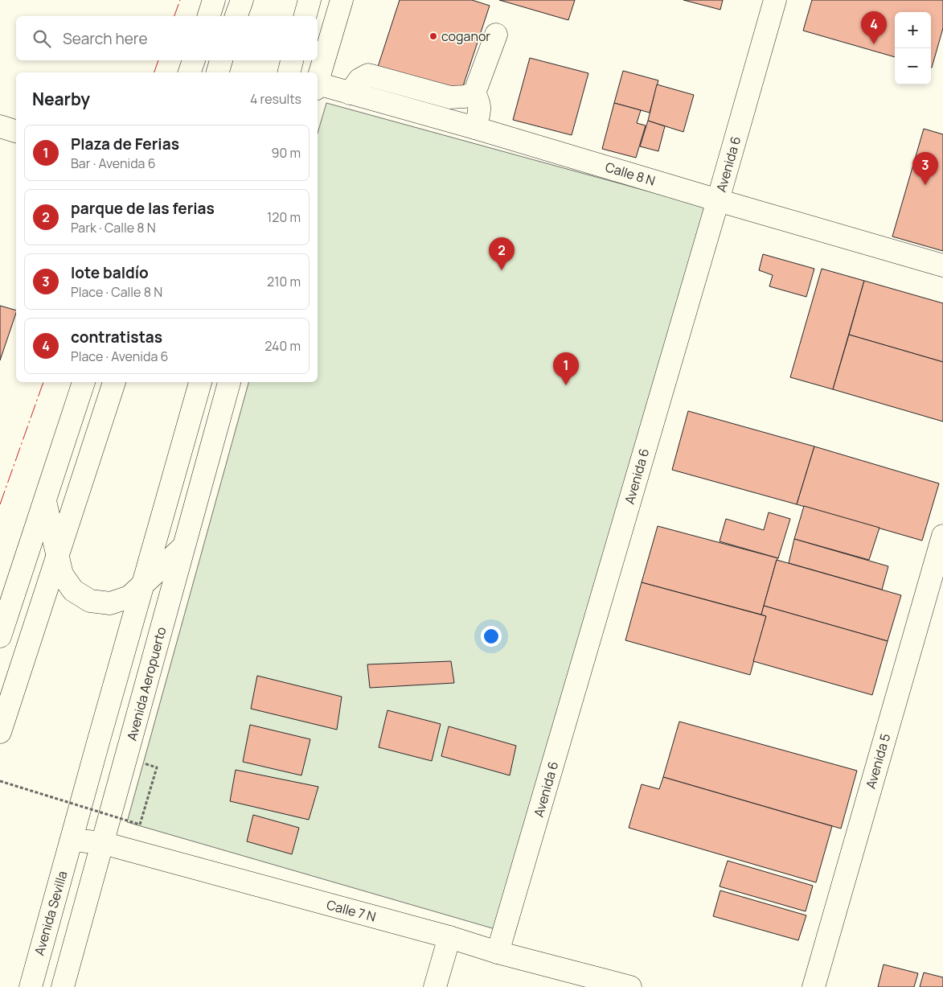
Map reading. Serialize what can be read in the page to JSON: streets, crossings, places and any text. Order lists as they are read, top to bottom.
{
  "streets": {
    "street": [
      "Avenida 6",
      "Calle 8 N",
      "Avenida Aeropuerto",
      "Avenida 5",
      "Calle 7 N",
      "Avenida Sevilla"
    ]
  },
  "crossings": [
    ["Avenida 6", "Calle 8 N"],
    ["Avenida 6", "Calle 7 N"],
    ["Avenida Aeropuerto", "Calle 7 N"],
    ["Calle 7 N", "Avenida Sevilla"]
  ],
  "places": ["coganor"],
  "page": {
    "pins": [
      "4",
      "3",
      "2",
      "1"
    ],
    "map_buttons": ["+", "−"],
    "search": "Search here",
    "heading": ["Nearby", "4 results"],
    "list": [
      {
        "mark": "1",
        "name": "Plaza de Ferias",
        "note": "Bar · Avenida 6",
        "value": "90 m"
      },
      {
        "mark": "2",
        "name": "parque de las ferias",
        "note": "Park · Calle 8 N",
        "value": "120 m"
      },
      {
        "mark": "3",
        "name": "lote baldío",
        "note": "Place · Calle 8 N",
        "value": "210 m"
      },
      {
        "mark": "4",
        "name": "contratistas",
        "note": "Place · Avenida 6",
        "value": "240 m"
      }
    ]
  }
}
